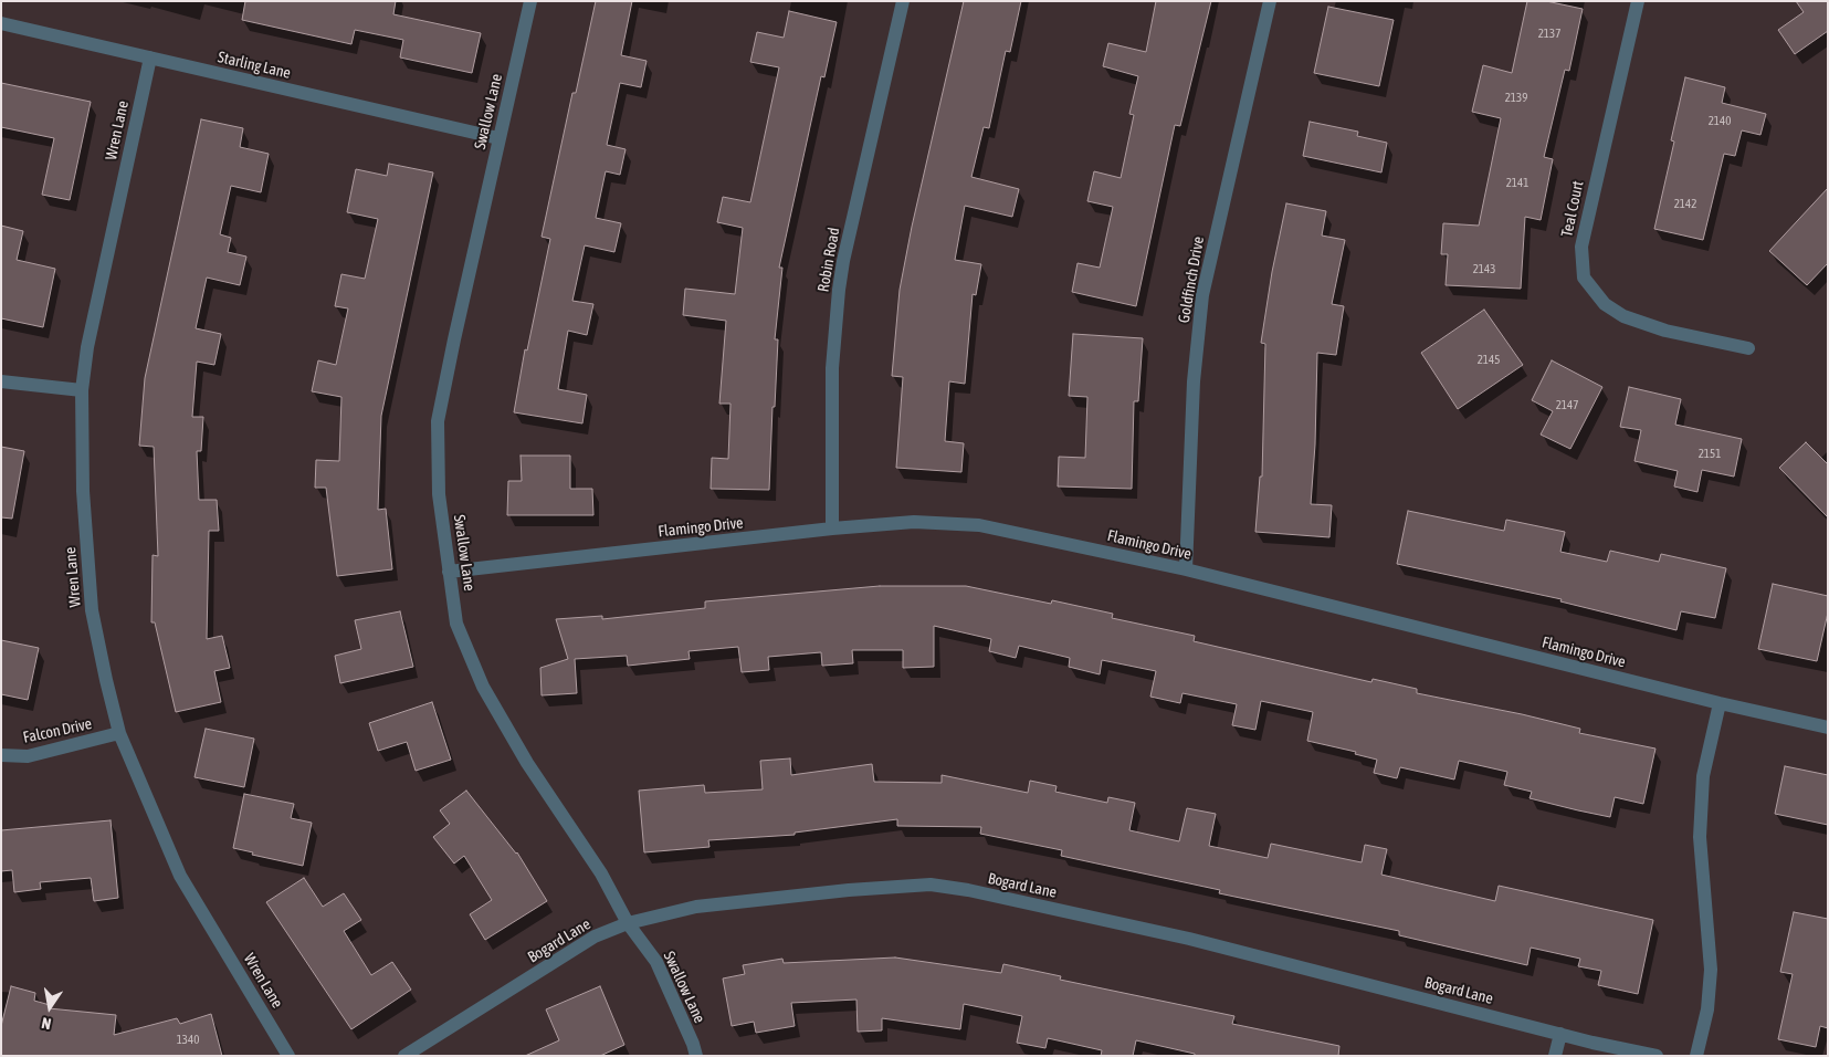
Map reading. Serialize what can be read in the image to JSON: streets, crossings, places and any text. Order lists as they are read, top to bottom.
{
  "streets": {
    "street": [
      "Starling Lane",
      "Swallow Lane",
      "Wren Lane",
      "Teal Court",
      "Robin Road",
      "Goldfinch Drive",
      "Flamingo Drive",
      "Falcon Drive",
      "Bogard Lane"
    ]
  },
  "crossings": [
    ["Starling Lane", "Swallow Lane"],
    ["Starling Lane", "Wren Lane"],
    ["Swallow Lane", "Flamingo Drive"],
    ["Swallow Lane", "Bogard Lane"],
    ["Wren Lane", "Falcon Drive"],
    ["Robin Road", "Flamingo Drive"],
    ["Goldfinch Drive", "Flamingo Drive"]
  ],
  "house_numbers": [
    "2137",
    "2139",
    "2140",
    "2141",
    "2142",
    "2143",
    "2145",
    "2147",
    "2151",
    "1340"
  ],
  "north": "bottom"
}
